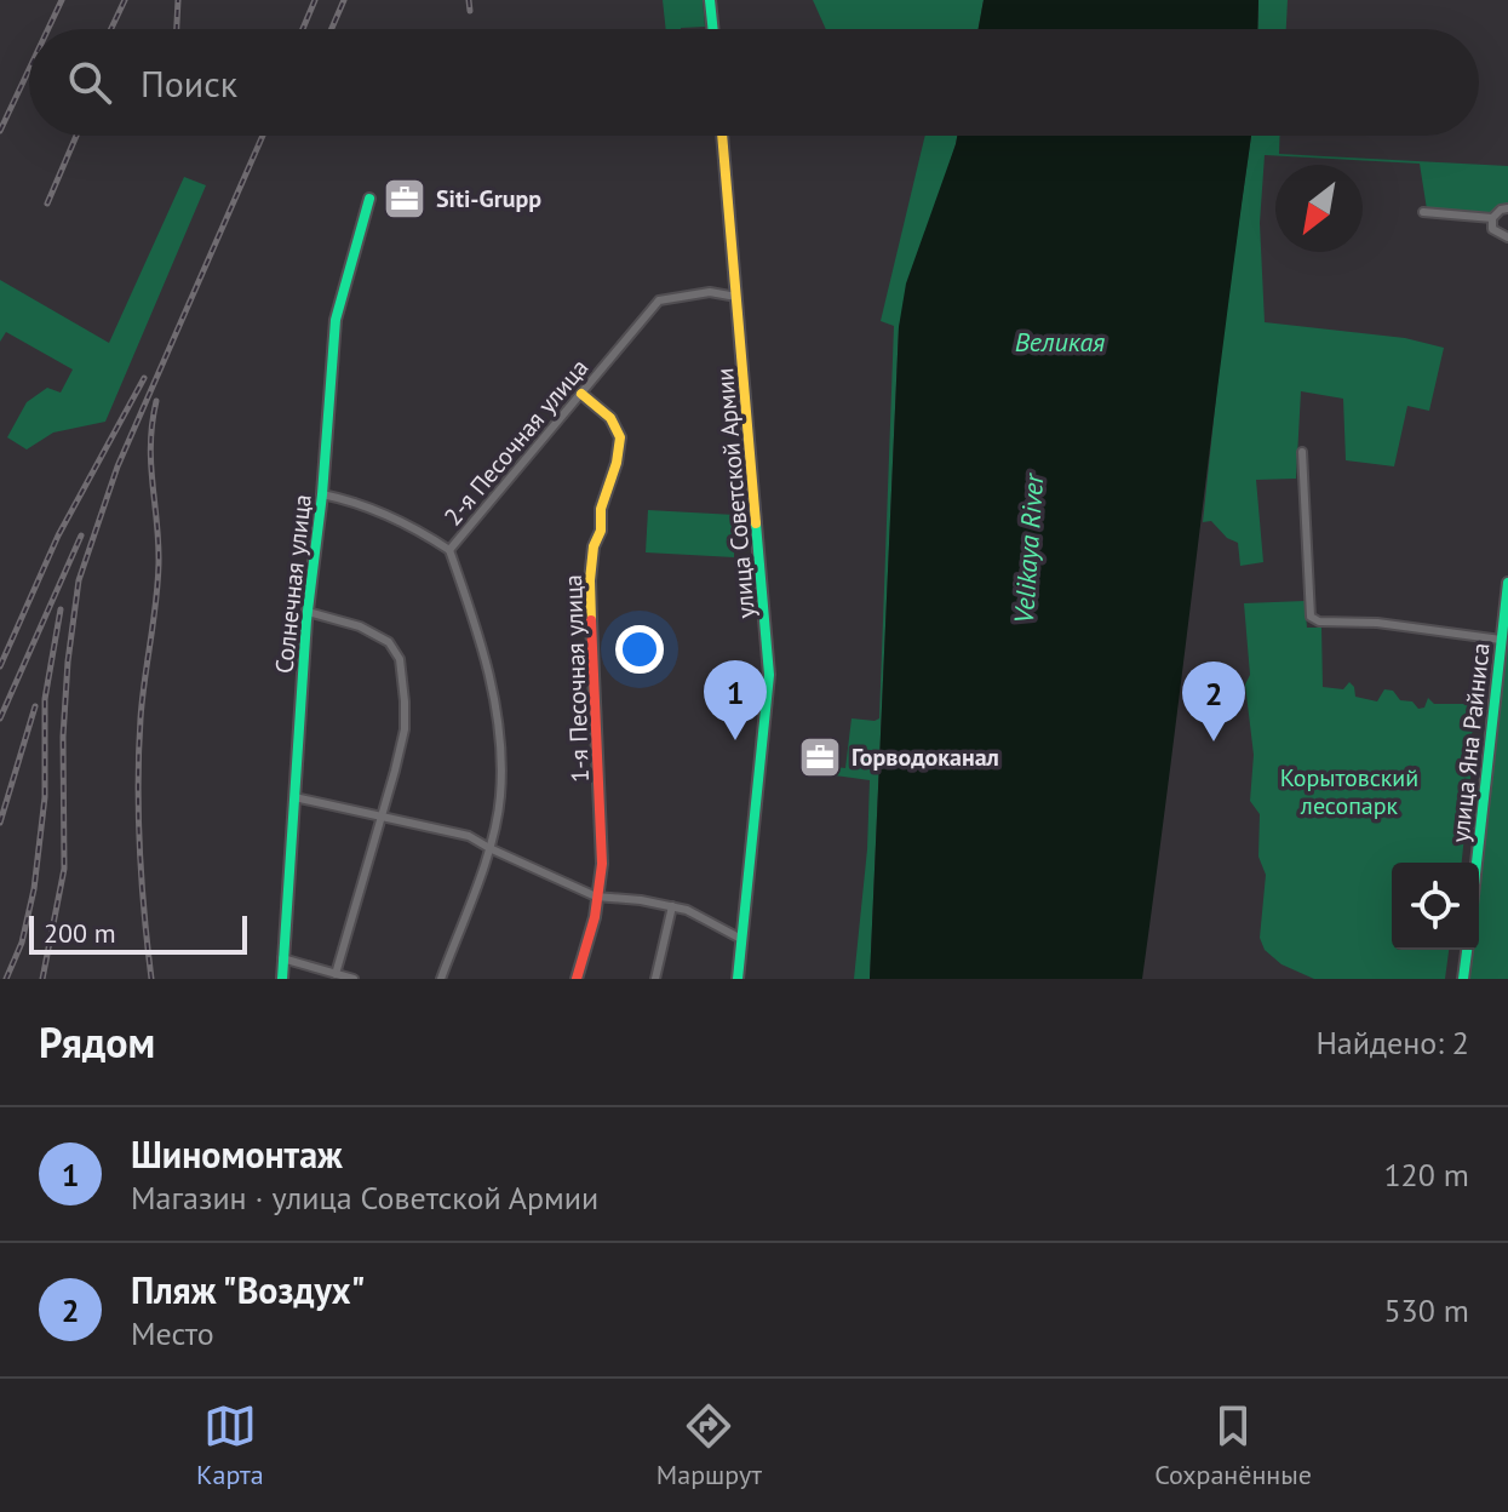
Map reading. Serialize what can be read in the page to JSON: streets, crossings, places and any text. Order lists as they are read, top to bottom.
{
  "streets": {
    "street": [
      "2-я Песочная улица",
      "улица Советской Армии",
      "Солнечная улица",
      "1-я Песочная улица",
      "улица Яна Райниса"
    ]
  },
  "crossings": [
    ["2-я Песочная улица", "улица Советской Армии"],
    ["2-я Песочная улица", "1-я Песочная улица"]
  ],
  "water": ["Великая", "Velikaya River"],
  "parks": ["Корытовский лесопарк"],
  "places": {
    "office": ["Siti-Grupp", "Горводоканал"]
  },
  "scale_bar": "200 m",
  "north": "bottom left",
  "page": {
    "search": "Поиск",
    "pins": ["1", "2"],
    "scale": "200 m",
    "heading": ["Рядом", "Найдено: 2"],
    "list": [
      {
        "mark": "1",
        "name": "Шиномонтаж",
        "note": "Магазин · улица Советской Армии",
        "value": "120 m"
      },
      {
        "mark": "2",
        "name": "Пляж \"Воздух\"",
        "note": "Место",
        "value": "530 m"
      }
    ],
    "nav": ["Карта", "Маршрут", "Сохранённые"]
  }
}
